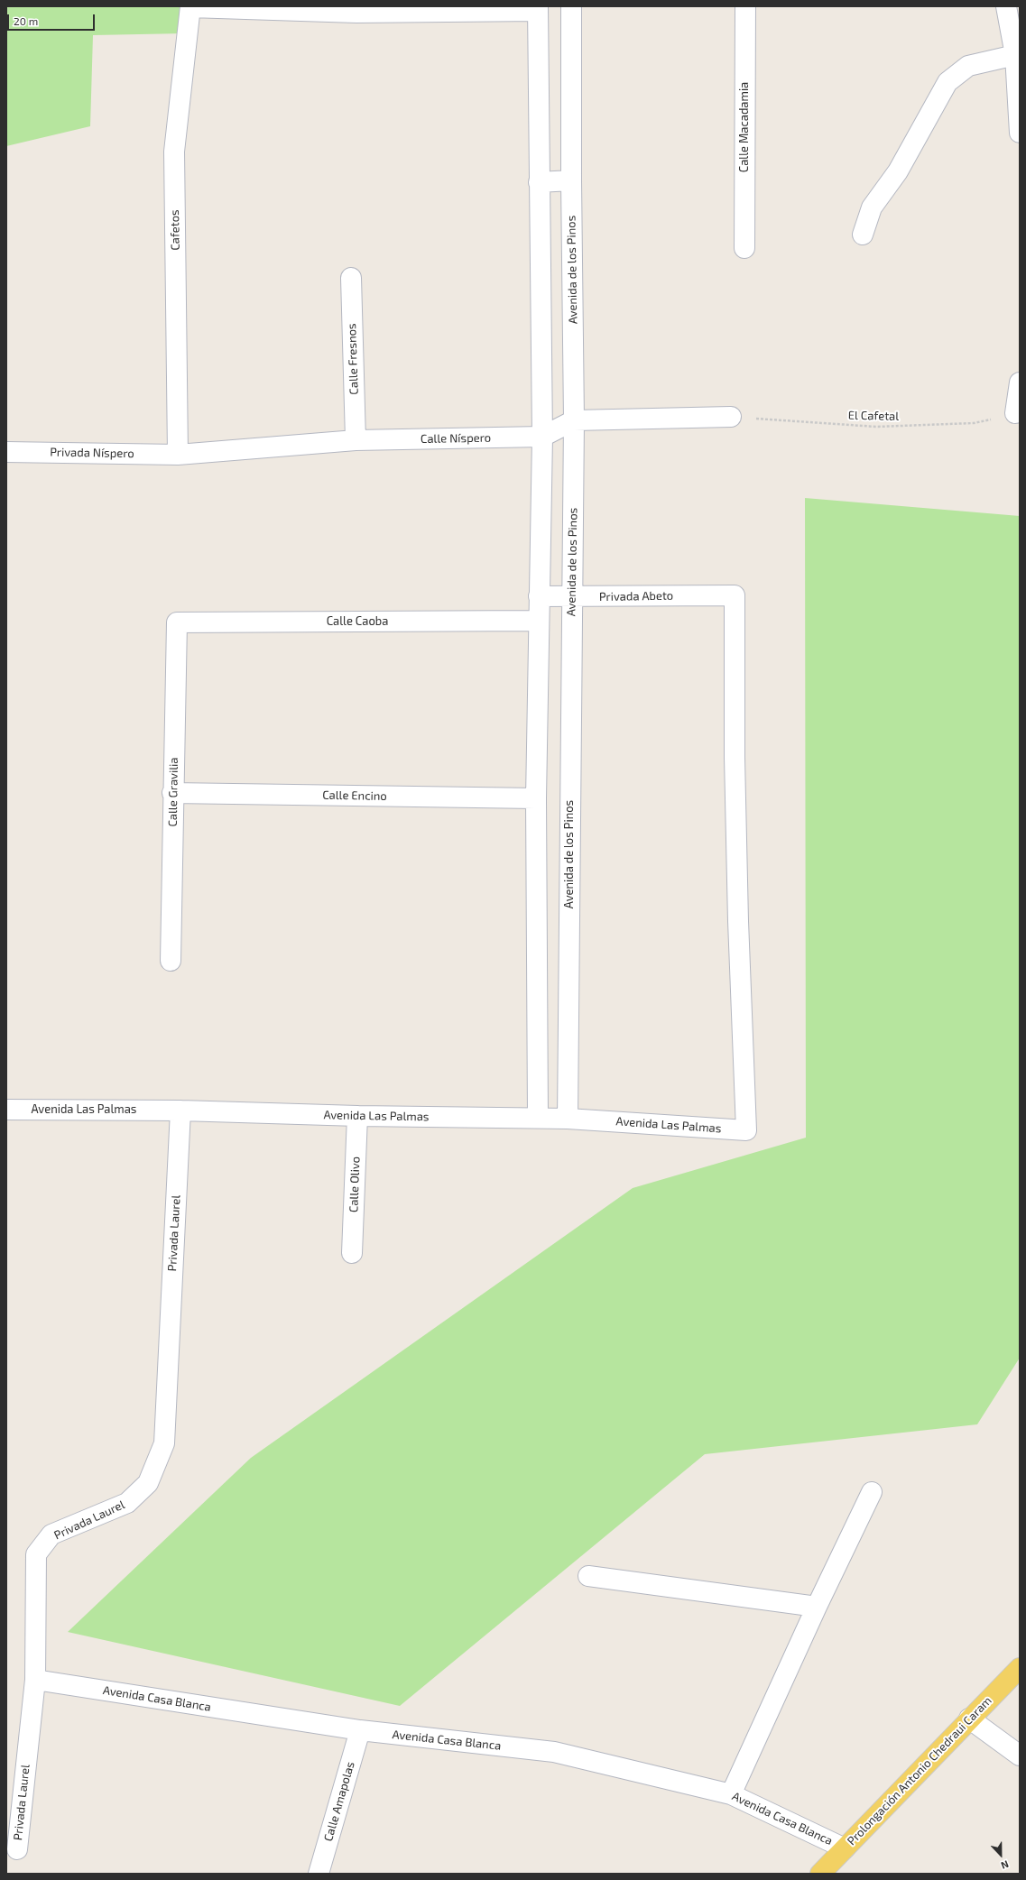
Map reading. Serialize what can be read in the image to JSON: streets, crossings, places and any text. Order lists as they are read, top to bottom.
{
  "streets": {
    "main road": ["Prolongación Antonio Chedraui Caram"],
    "street": [
      "Calle Macadamia",
      "Cafetos",
      "Avenida de los Pinos",
      "Calle Fresnos",
      "Calle Níspero",
      "Privada Níspero",
      "Privada Abeto",
      "Calle Caoba",
      "Calle Gravilia",
      "Calle Encino",
      "Avenida Las Palmas",
      "Calle Olivo",
      "Privada Laurel",
      "Avenida Casa Blanca",
      "Calle Amapolas"
    ],
    "path": ["El Cafetal"]
  },
  "crossings": [
    ["Cafetos", "Calle Níspero"],
    ["Cafetos", "Privada Níspero"],
    ["Avenida de los Pinos", "Calle Níspero"],
    ["Avenida de los Pinos", "Privada Abeto"],
    ["Avenida de los Pinos", "Avenida Las Palmas"],
    ["Calle Fresnos", "Calle Níspero"],
    ["El Cafetal", "Calle Níspero"],
    ["Calle Níspero", "Privada Níspero"],
    ["Privada Abeto", "Avenida Las Palmas"],
    ["Calle Caoba", "Calle Gravilia"],
    ["Calle Gravilia", "Calle Encino"],
    ["Avenida Las Palmas", "Calle Olivo"],
    ["Avenida Las Palmas", "Privada Laurel"],
    ["Privada Laurel", "Avenida Casa Blanca"],
    ["Avenida Casa Blanca", "Prolongación Antonio Chedraui Caram"],
    ["Avenida Casa Blanca", "Calle Amapolas"]
  ],
  "scale_bar": "20 m",
  "north": "bottom"
}
